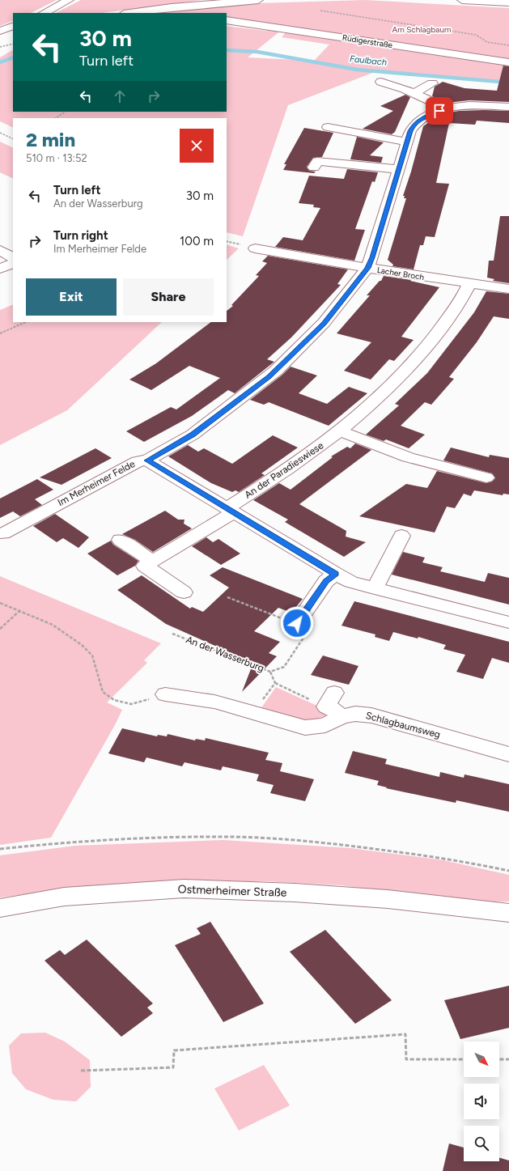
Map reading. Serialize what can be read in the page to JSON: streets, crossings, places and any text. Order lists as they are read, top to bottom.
{
  "streets": {
    "main road": [
      "Rüdigerstraße",
      "Lacher Broch",
      "An der Paradieswiese",
      "Im Merheimer Felde",
      "Schlagbaumsweg",
      "Ostmerheimer Straße"
    ],
    "path": ["An der Wasserburg"]
  },
  "crossings": [
    ["Lacher Broch", "An der Paradieswiese"],
    ["Lacher Broch", "Im Merheimer Felde"]
  ],
  "water": ["Faulbach"],
  "parks": ["Am Schlagbaum"],
  "north": "bottom right",
  "page": {
    "turn": ["30 m", "Turn left"],
    "heading": ["2 min", "510 m · 13:52"],
    "list": [
      {
        "name": "Turn left",
        "note": "An der Wasserburg",
        "value": "30 m"
      },
      {
        "name": "Turn right",
        "note": "Im Merheimer Felde",
        "value": "100 m"
      }
    ],
    "buttons": ["Exit", "Share"]
  }
}
